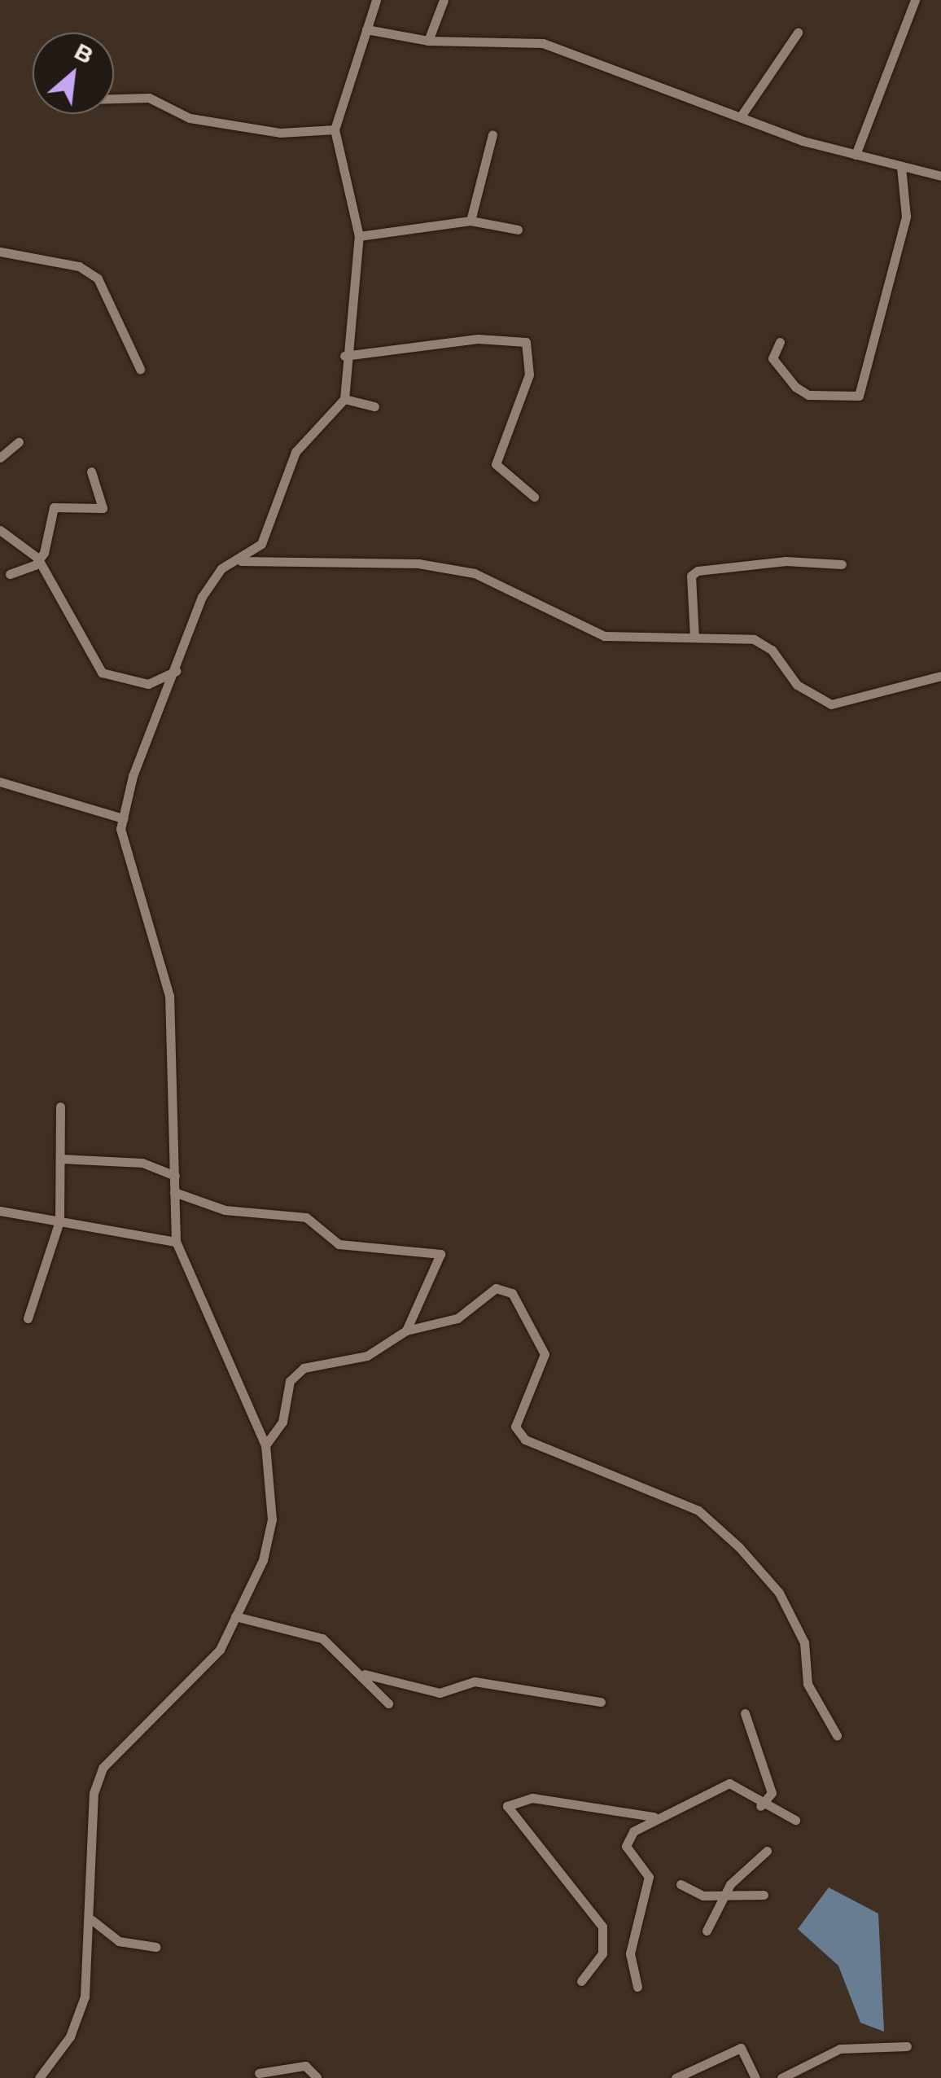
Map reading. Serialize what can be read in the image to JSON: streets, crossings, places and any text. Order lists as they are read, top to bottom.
{
  "north": "top right"
}
